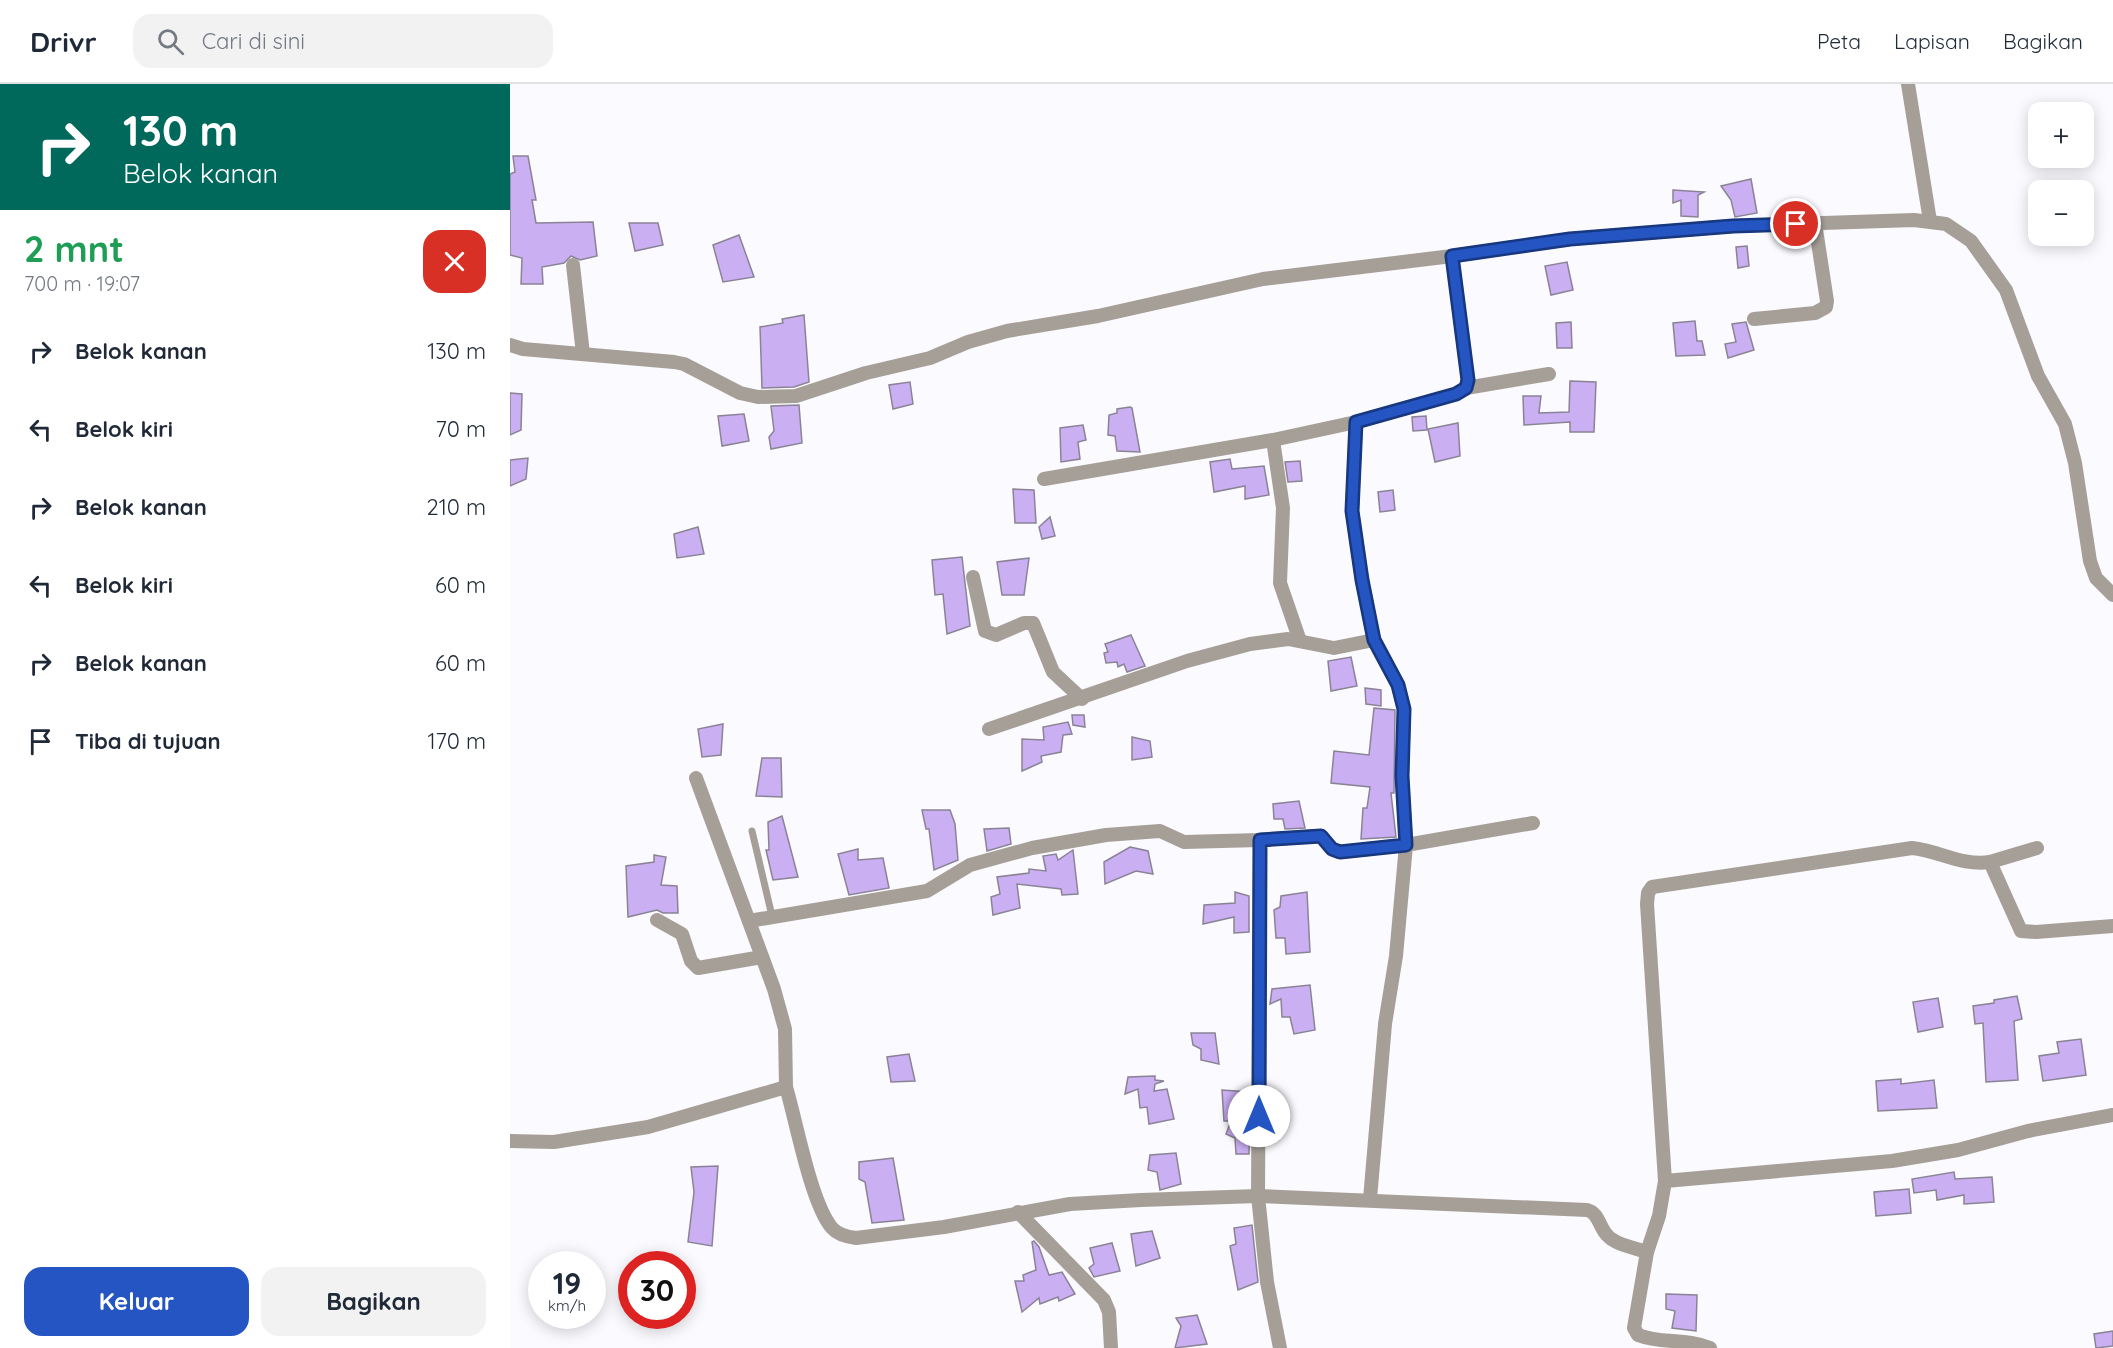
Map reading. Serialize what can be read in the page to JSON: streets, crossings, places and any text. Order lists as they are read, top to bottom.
{
  "page": {
    "header": "Drivr",
    "search": "Cari di sini",
    "nav": ["Peta", "Lapisan", "Bagikan"],
    "turn": ["130 m", "Belok kanan"],
    "map_buttons": ["+", "−"],
    "heading": ["2 mnt", "700 m · 19:07"],
    "list": [
      {
        "name": "Belok kanan",
        "value": "130 m"
      },
      {
        "name": "Belok kiri",
        "value": "70 m"
      },
      {
        "name": "Belok kanan",
        "value": "210 m"
      },
      {
        "name": "Belok kiri",
        "value": "60 m"
      },
      {
        "name": "Belok kanan",
        "value": "60 m"
      },
      {
        "name": "Tiba di tujuan",
        "value": "170 m"
      }
    ],
    "speed": "19 km/h",
    "limit": "30",
    "buttons": ["Keluar", "Bagikan"]
  }
}
